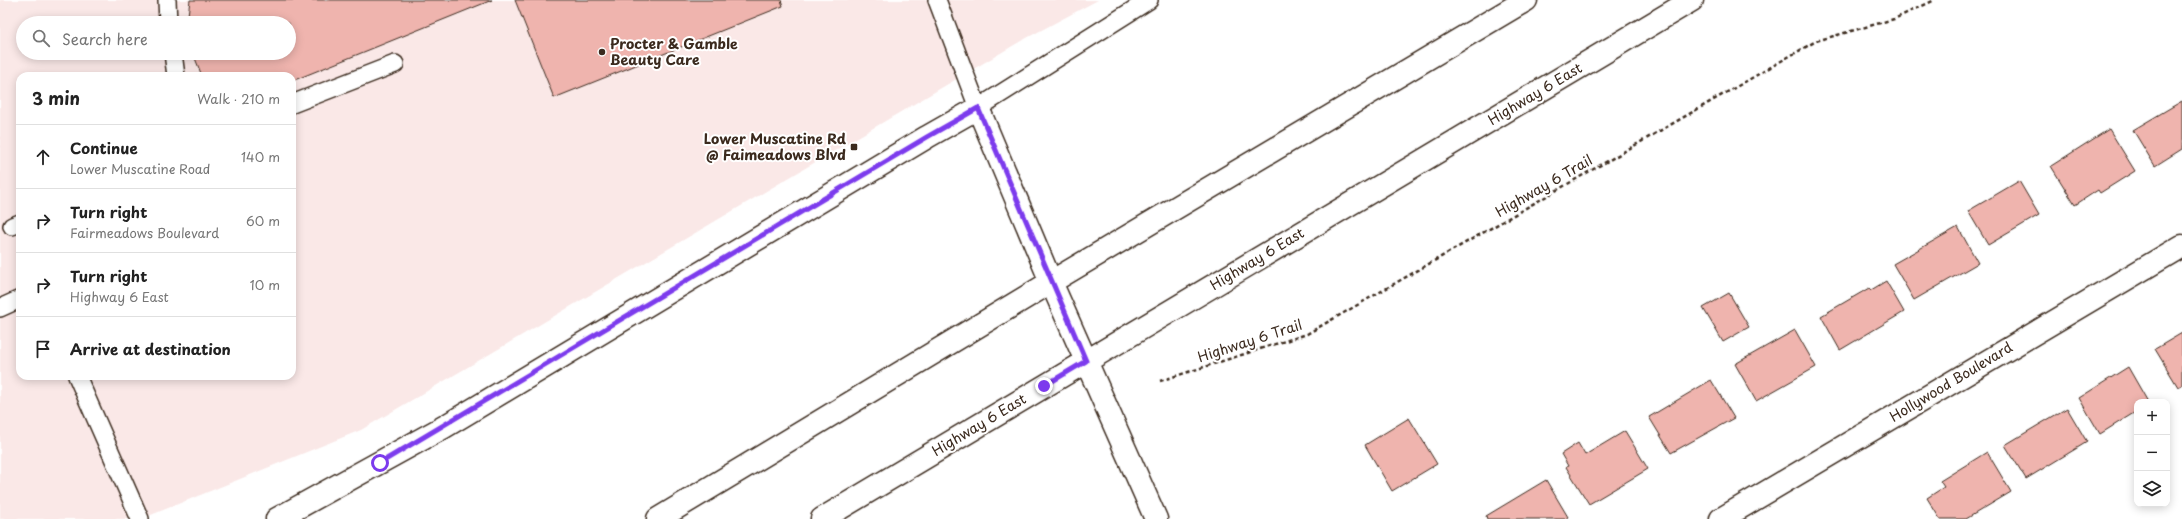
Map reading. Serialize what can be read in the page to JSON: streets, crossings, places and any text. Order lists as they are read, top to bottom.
{
  "streets": {
    "main road": ["Highway 6 East", "Hollywood Boulevard"],
    "path": ["Highway 6 Trail"]
  },
  "places": {
    "other": ["Procter & Gamble Beauty Care"],
    "transit": ["Lower Muscatine Rd @ Faimeadows Blvd"]
  },
  "page": {
    "search": "Search here",
    "heading": ["3 min", "Walk · 210 m"],
    "list": [
      ["Continue", "Lower Muscatine Road", "140 m"],
      ["Turn right", "Fairmeadows Boulevard", "60 m"],
      ["Turn right", "Highway 6 East", "10 m"],
      "Arrive at destination"
    ],
    "map_buttons": ["+", "−"]
  }
}
